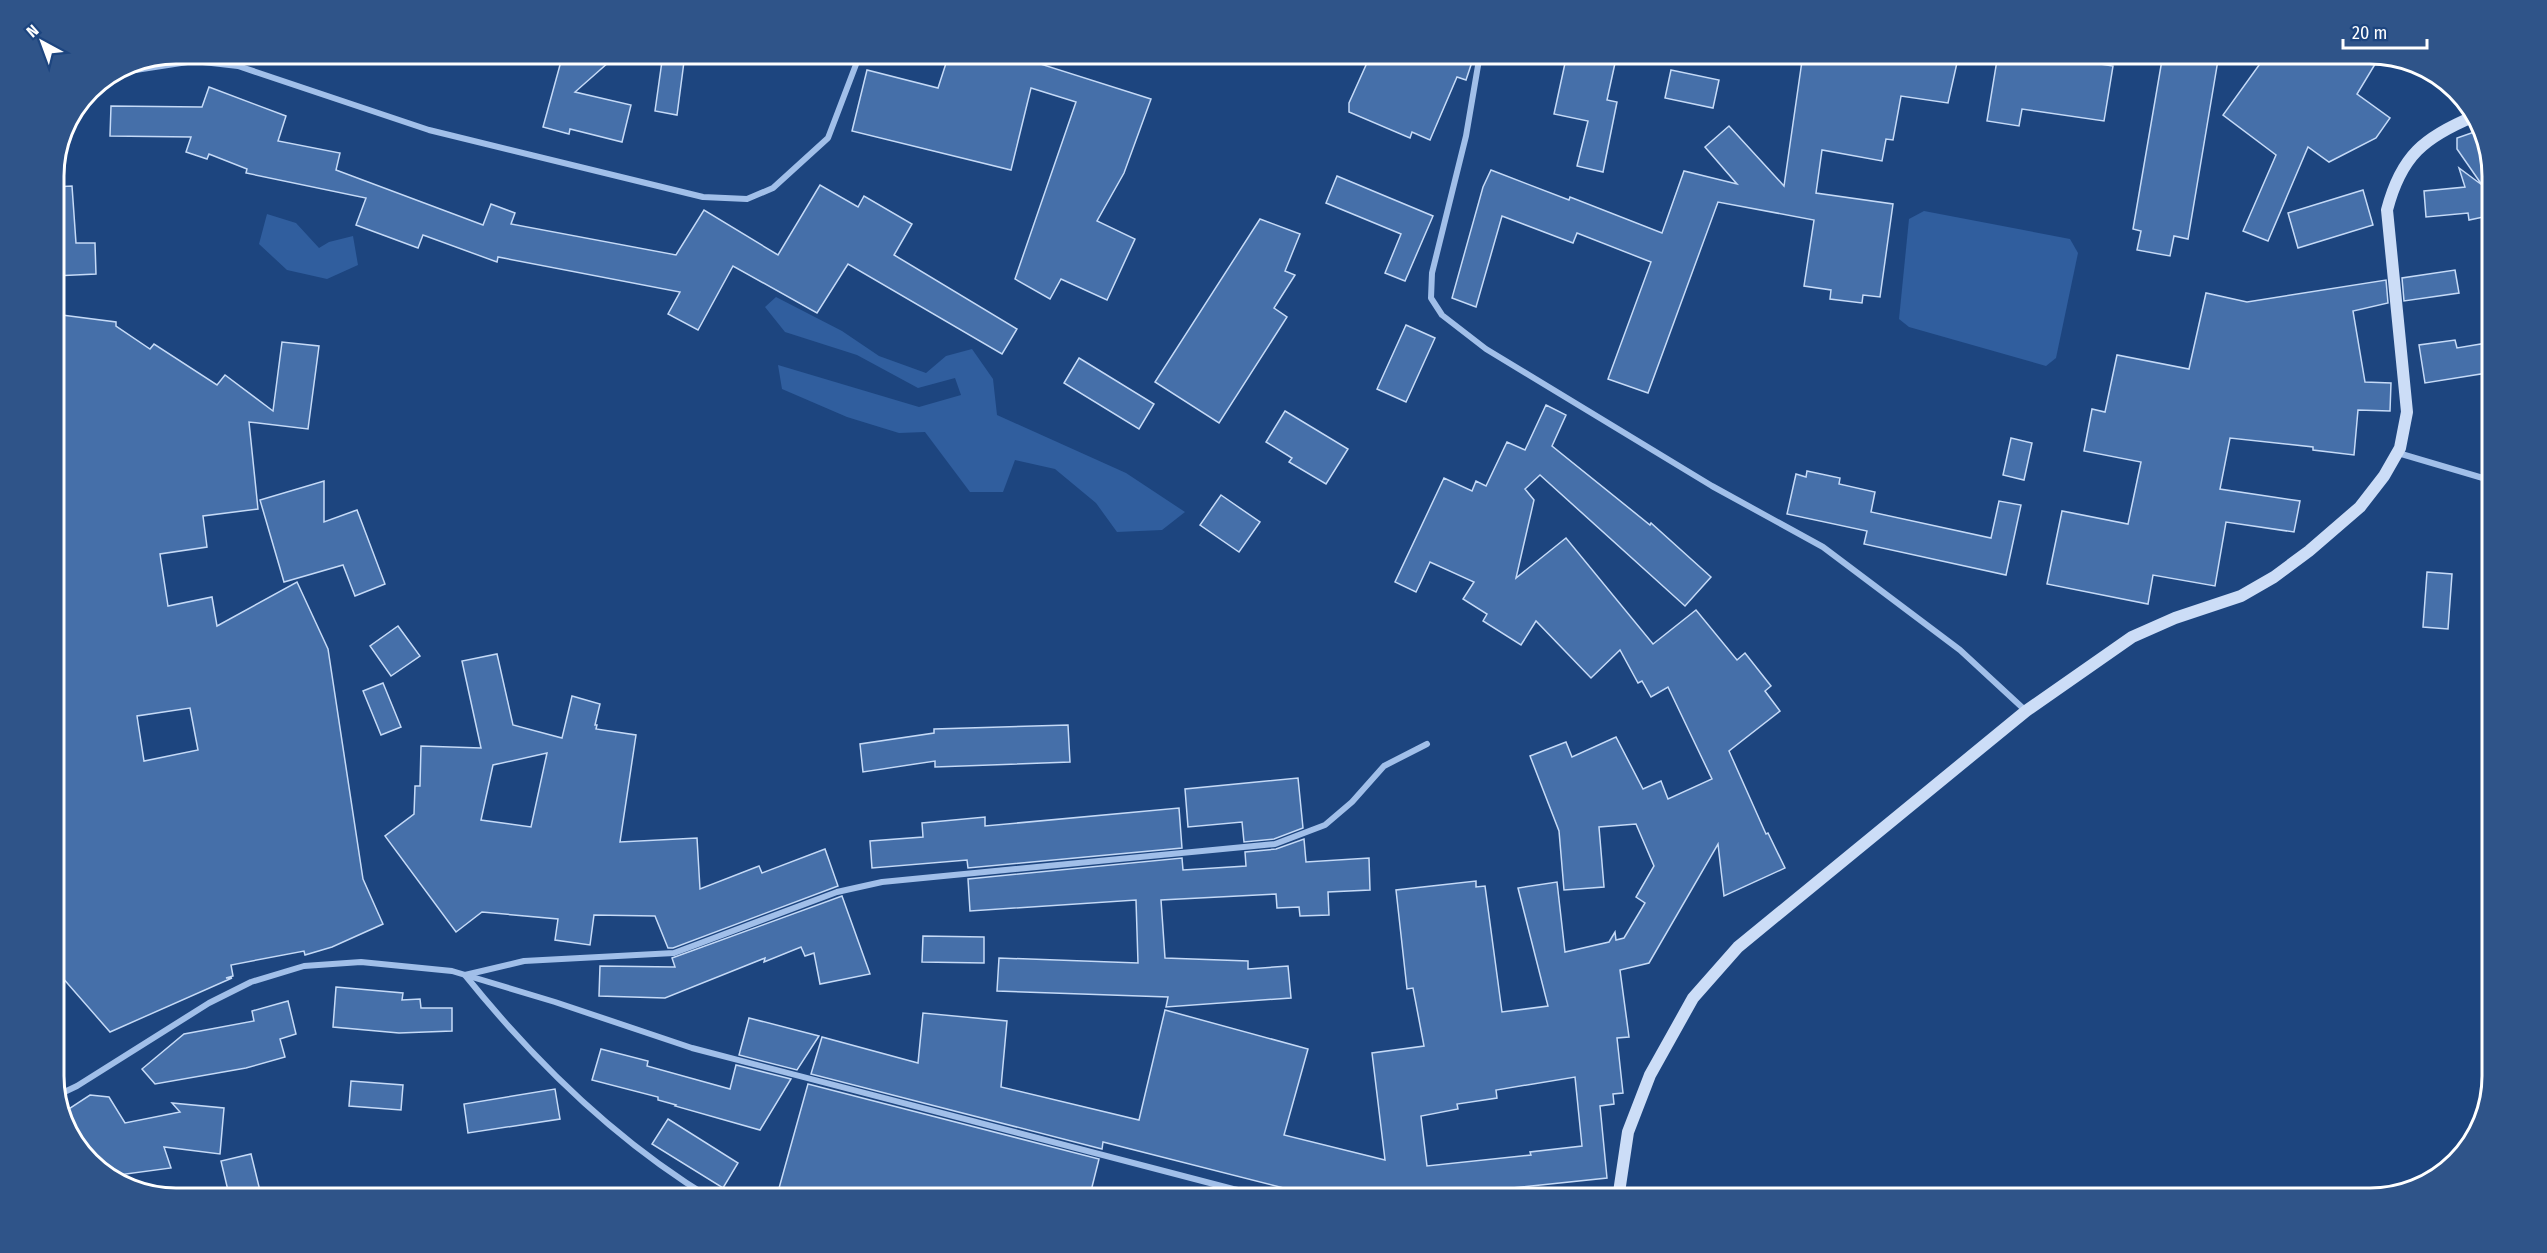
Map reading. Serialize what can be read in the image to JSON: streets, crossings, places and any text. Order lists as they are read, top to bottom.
{
  "scale_bar": "20 m",
  "north": "top left"
}
